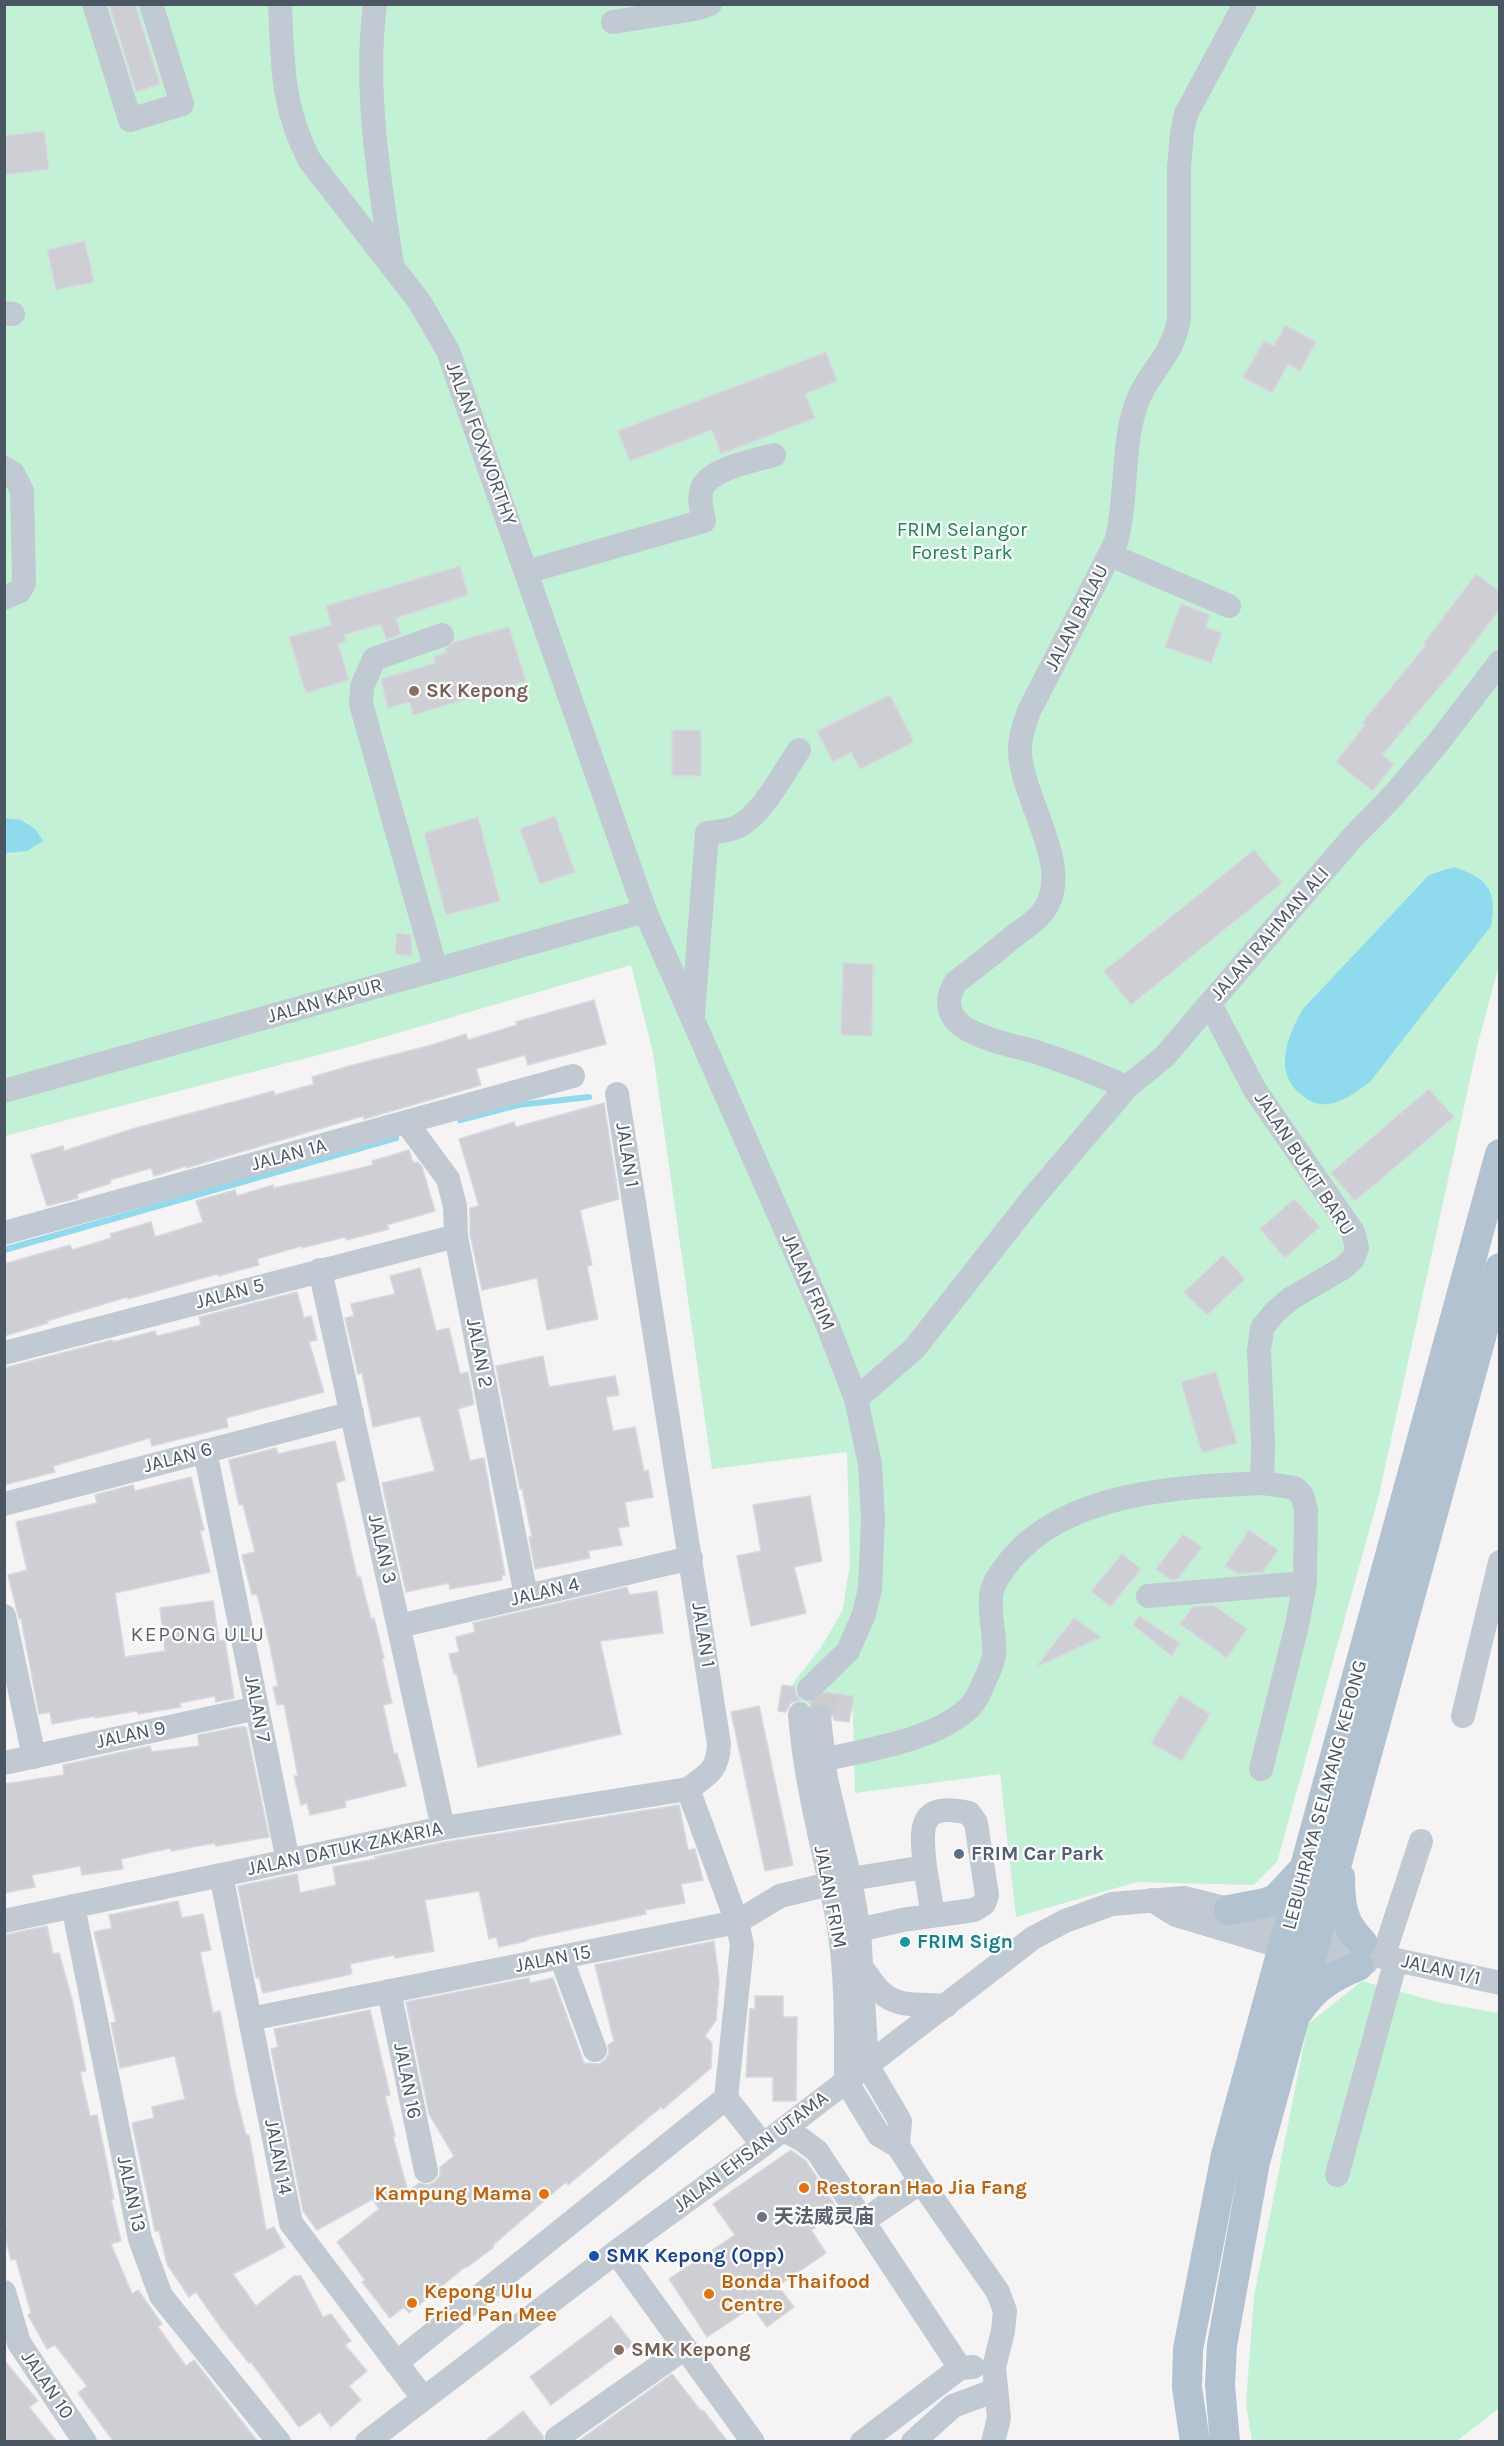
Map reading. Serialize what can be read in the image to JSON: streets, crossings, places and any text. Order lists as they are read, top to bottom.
{
  "streets": {
    "main road": ["LEBUHRAYA SELAYANG KEPONG"],
    "street": [
      "JALAN FOXWORTHY",
      "JALAN BALAU",
      "JALAN RAHMAN ALI",
      "JALAN KAPUR",
      "JALAN 1A",
      "JALAN 1",
      "JALAN BUKIT BARU",
      "JALAN FRIM",
      "JALAN 5",
      "JALAN 2",
      "JALAN 6",
      "JALAN 3",
      "JALAN 4",
      "JALAN 7",
      "JALAN 9",
      "JALAN DATUK ZAKARIA",
      "JALAN 15",
      "JALAN 1/1",
      "JALAN 16",
      "JALAN EHSAN UTAMA",
      "JALAN 14",
      "JALAN 13",
      "JALAN 10"
    ]
  },
  "crossings": [
    ["JALAN FOXWORTHY", "JALAN KAPUR"],
    ["JALAN FOXWORTHY", "JALAN FRIM"],
    ["JALAN BALAU", "JALAN RAHMAN ALI"],
    ["JALAN RAHMAN ALI", "JALAN BUKIT BARU"],
    ["JALAN RAHMAN ALI", "JALAN FRIM"],
    ["JALAN KAPUR", "JALAN FRIM"],
    ["JALAN 1A", "JALAN 2"],
    ["JALAN 1", "JALAN 4"],
    ["JALAN 1", "JALAN DATUK ZAKARIA"],
    ["JALAN FRIM", "JALAN 15"],
    ["JALAN FRIM", "JALAN EHSAN UTAMA"],
    ["JALAN 5", "JALAN 2"],
    ["JALAN 5", "JALAN 3"],
    ["JALAN 2", "JALAN 4"],
    ["JALAN 6", "JALAN 3"],
    ["JALAN 6", "JALAN 7"],
    ["JALAN 3", "JALAN 4"],
    ["JALAN 3", "JALAN DATUK ZAKARIA"],
    ["JALAN 7", "JALAN 9"],
    ["JALAN 7", "JALAN DATUK ZAKARIA"],
    ["LEBUHRAYA SELAYANG KEPONG", "JALAN 1/1"],
    ["LEBUHRAYA SELAYANG KEPONG", "JALAN EHSAN UTAMA"],
    ["JALAN DATUK ZAKARIA", "JALAN 14"],
    ["JALAN DATUK ZAKARIA", "JALAN 13"],
    ["JALAN 15", "JALAN 16"],
    ["JALAN 15", "JALAN 14"],
    ["JALAN 1/1", "JALAN EHSAN UTAMA"],
    ["JALAN EHSAN UTAMA", "JALAN 14"]
  ],
  "districts": ["KEPONG ULU"],
  "parks": ["FRIM Selangor Forest Park"],
  "places": [
    "SK Kepong",
    "FRIM Car Park",
    "FRIM Sign",
    "Restoran Hao Jia Fang",
    "Kampung Mama",
    "天法威灵庙",
    "SMK Kepong (Opp)",
    "Bonda Thaifood Centre",
    "Kepong Ulu Fried Pan Mee",
    "SMK Kepong"
  ]
}
